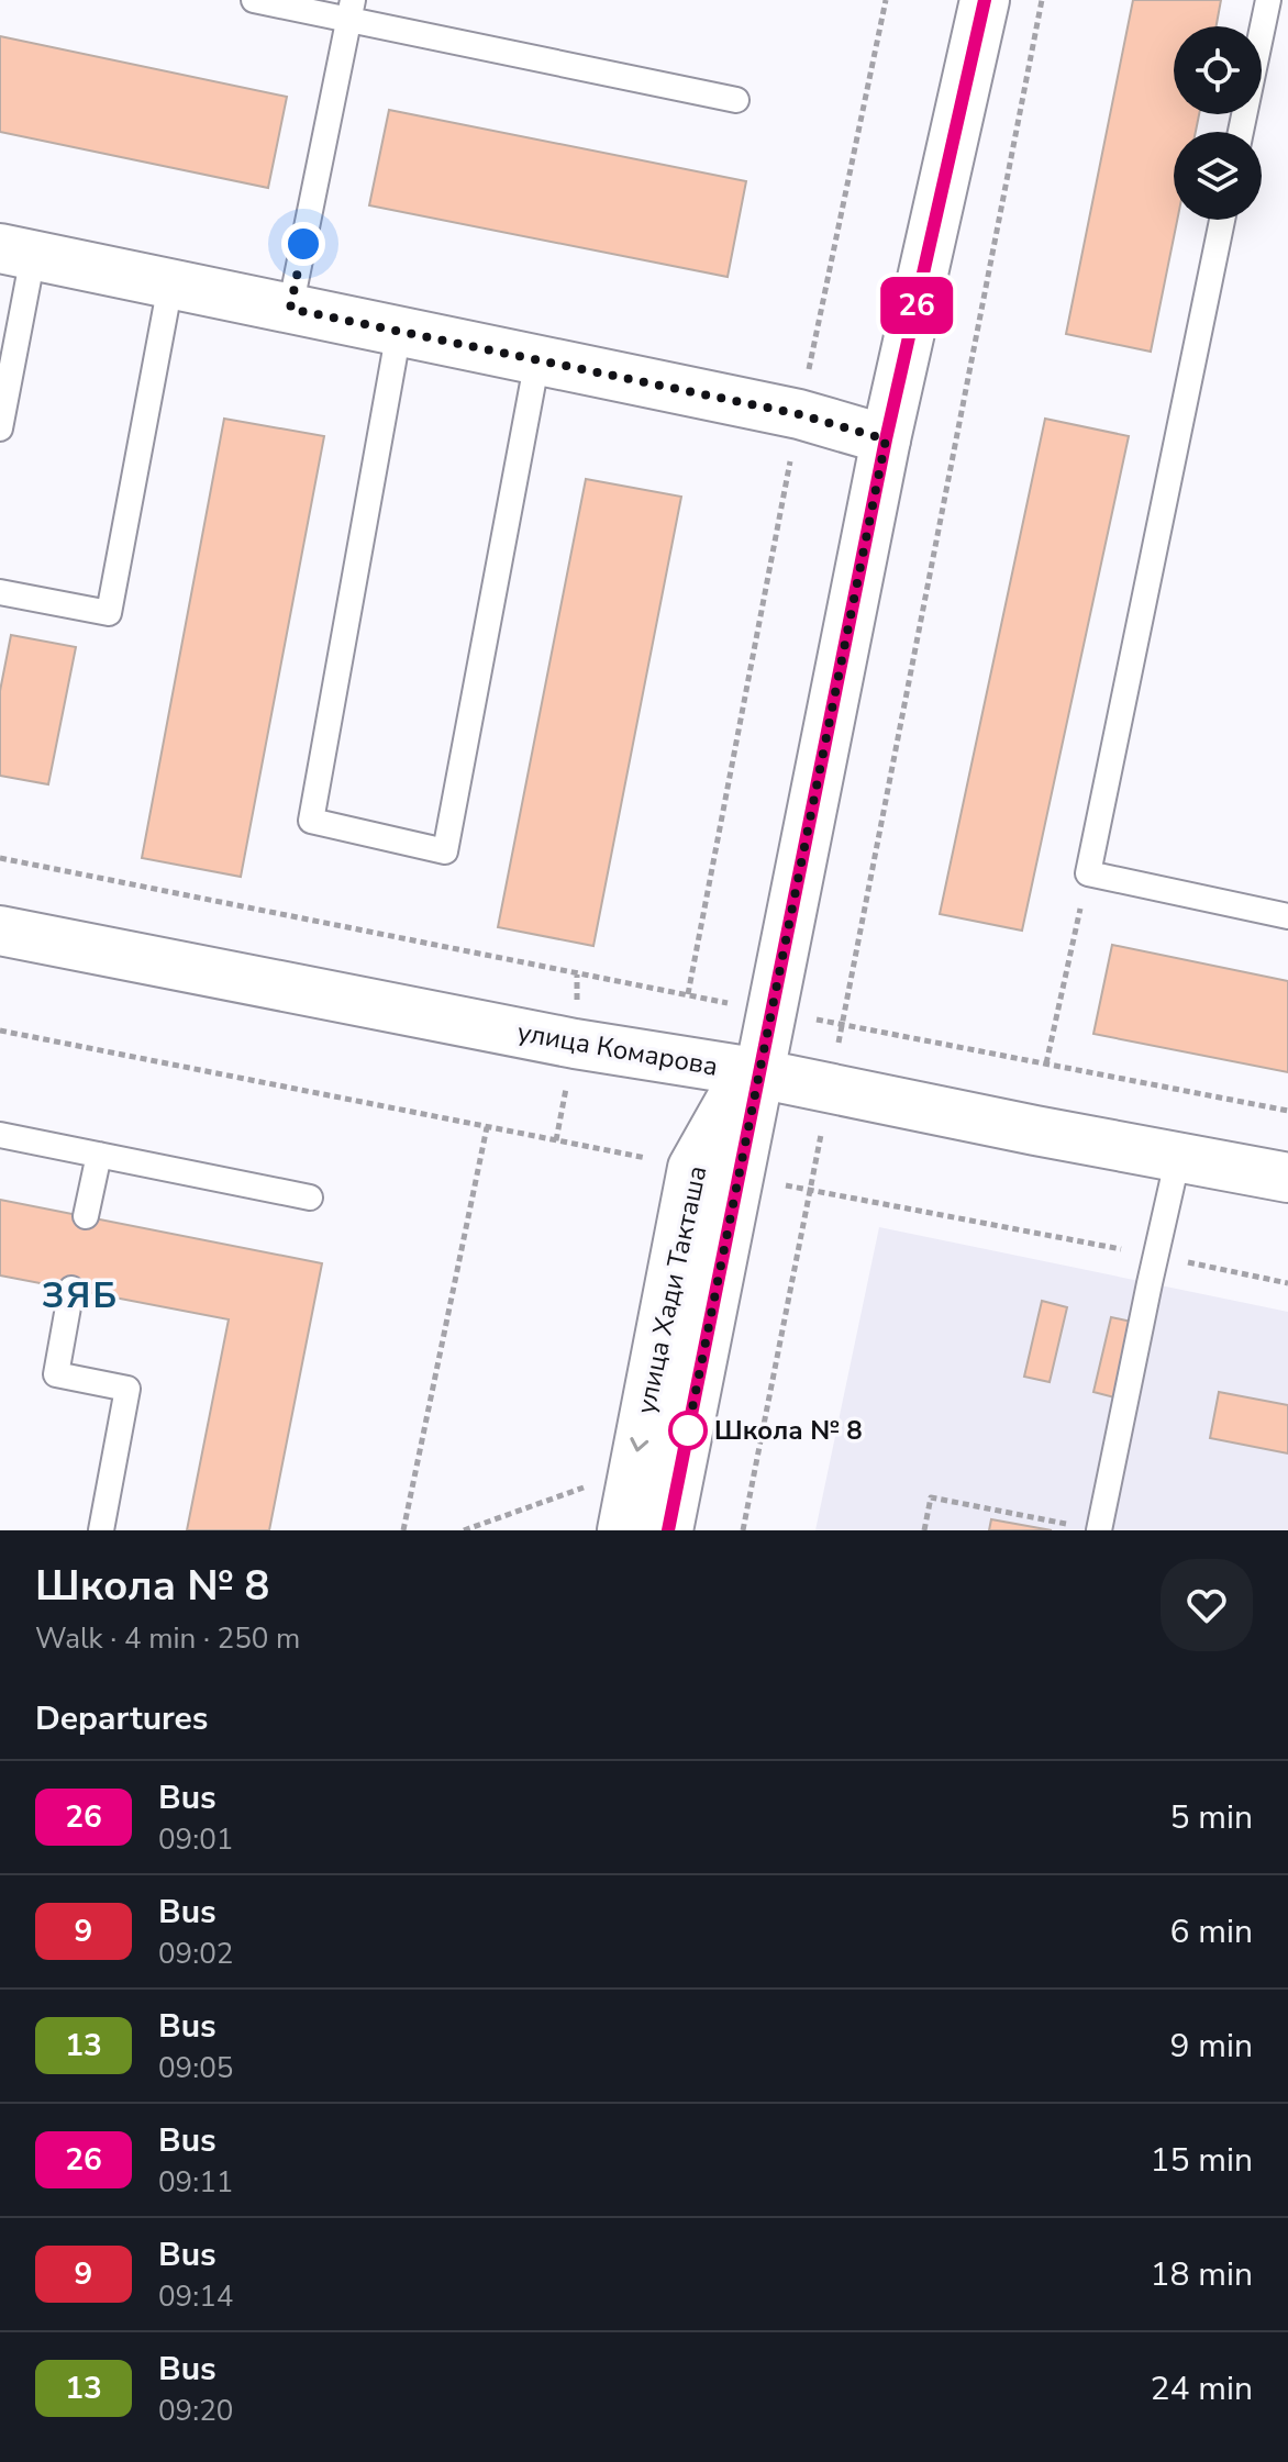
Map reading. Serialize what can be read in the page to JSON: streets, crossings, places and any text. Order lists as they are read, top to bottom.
{
  "streets": {
    "street": ["улица Комарова", "улица Хади Такташа"]
  },
  "crossings": [
    ["улица Комарова", "улица Хади Такташа"]
  ],
  "districts": ["ЗЯБ"],
  "places": ["Школа № 8"],
  "lines": ["bus line 26"],
  "page": {
    "on_map": "26",
    "heading": [
      ["Школа № 8", "Walk · 4 min · 250 m"],
      "Departures"
    ],
    "list": [
      {
        "mark": "26",
        "name": "Bus",
        "note": "09:01",
        "value": "5 min"
      },
      {
        "mark": "9",
        "name": "Bus",
        "note": "09:02",
        "value": "6 min"
      },
      {
        "mark": "13",
        "name": "Bus",
        "note": "09:05",
        "value": "9 min"
      },
      {
        "mark": "26",
        "name": "Bus",
        "note": "09:11",
        "value": "15 min"
      },
      {
        "mark": "9",
        "name": "Bus",
        "note": "09:14",
        "value": "18 min"
      },
      {
        "mark": "13",
        "name": "Bus",
        "note": "09:20",
        "value": "24 min"
      }
    ]
  }
}
